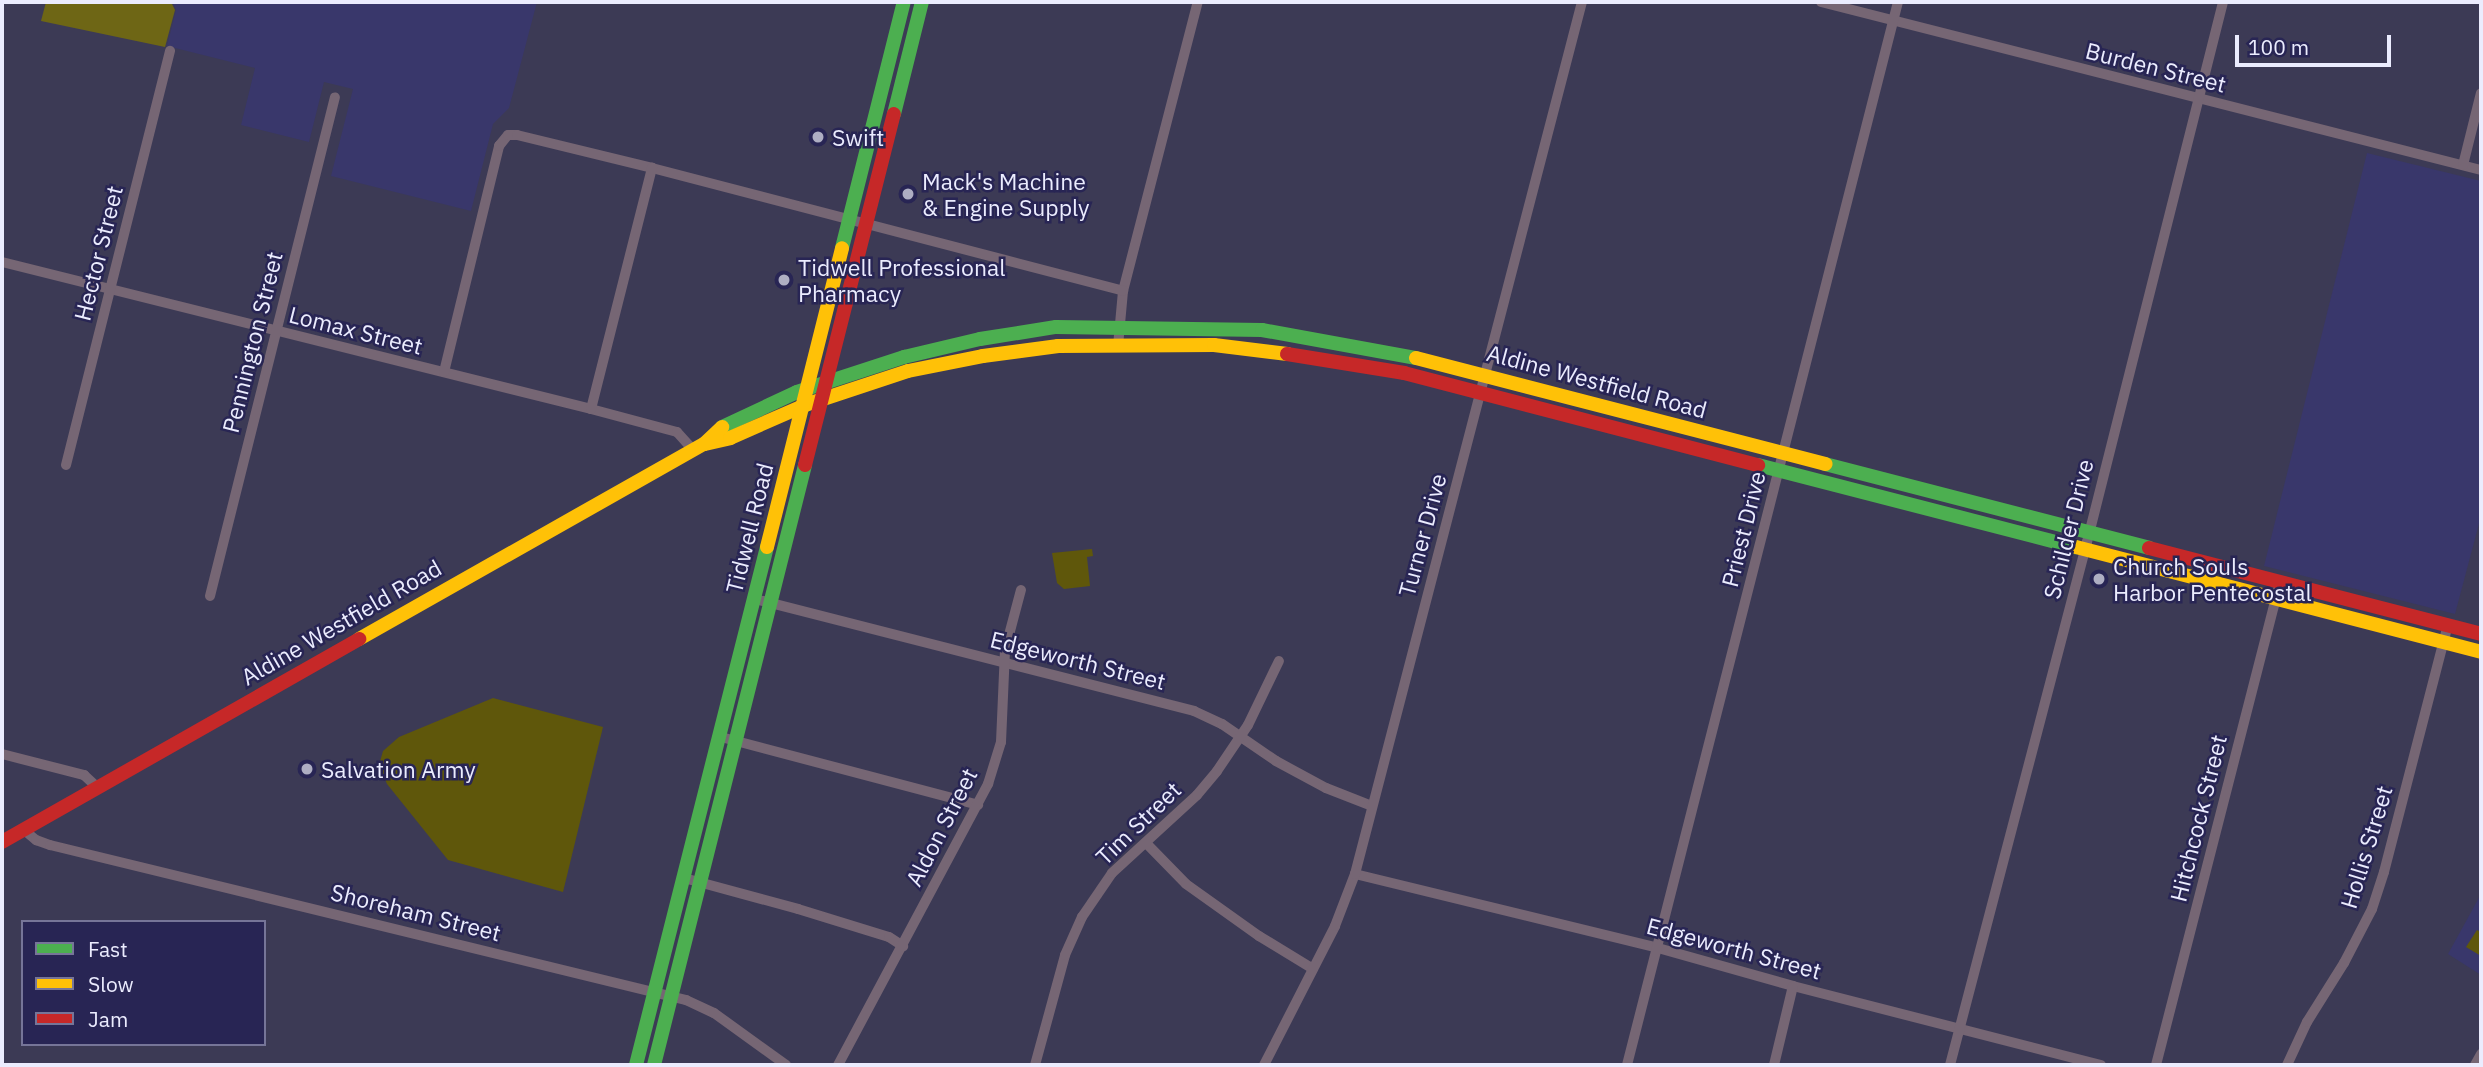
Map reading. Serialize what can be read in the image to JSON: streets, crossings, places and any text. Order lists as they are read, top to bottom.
{
  "streets": {
    "main road": ["Aldine Westfield Road", "Tidwell Road"],
    "street": [
      "Burden Street",
      "Hector Street",
      "Lomax Street",
      "Pennington Street",
      "Priest Drive",
      "Schilder Drive",
      "Turner Drive",
      "Edgeworth Street",
      "Hitchcock Street",
      "Tim Street",
      "Aldon Street",
      "Hollis Street",
      "Shoreham Street"
    ]
  },
  "crossings": [
    ["Burden Street", "Priest Drive"],
    ["Burden Street", "Schilder Drive"],
    ["Hector Street", "Lomax Street"],
    ["Lomax Street", "Pennington Street"],
    ["Lomax Street", "Aldine Westfield Road"],
    ["Aldine Westfield Road", "Tidwell Road"],
    ["Aldine Westfield Road", "Priest Drive"],
    ["Aldine Westfield Road", "Schilder Drive"],
    ["Aldine Westfield Road", "Turner Drive"],
    ["Aldine Westfield Road", "Hitchcock Street"],
    ["Aldine Westfield Road", "Hollis Street"],
    ["Aldine Westfield Road", "Shoreham Street"],
    ["Tidwell Road", "Edgeworth Street"],
    ["Tidwell Road", "Shoreham Street"],
    ["Priest Drive", "Edgeworth Street"],
    ["Schilder Drive", "Edgeworth Street"],
    ["Turner Drive", "Edgeworth Street"],
    ["Edgeworth Street", "Tim Street"],
    ["Edgeworth Street", "Aldon Street"]
  ],
  "places": [
    "Swift",
    "Mack's Machine & Engine Supply",
    "Tidwell Professional Pharmacy",
    "Church Souls Harbor Pentecostal",
    "Salvation Army"
  ],
  "legend": ["Fast", "Slow", "Jam"],
  "scale_bar": "100 m"
}
